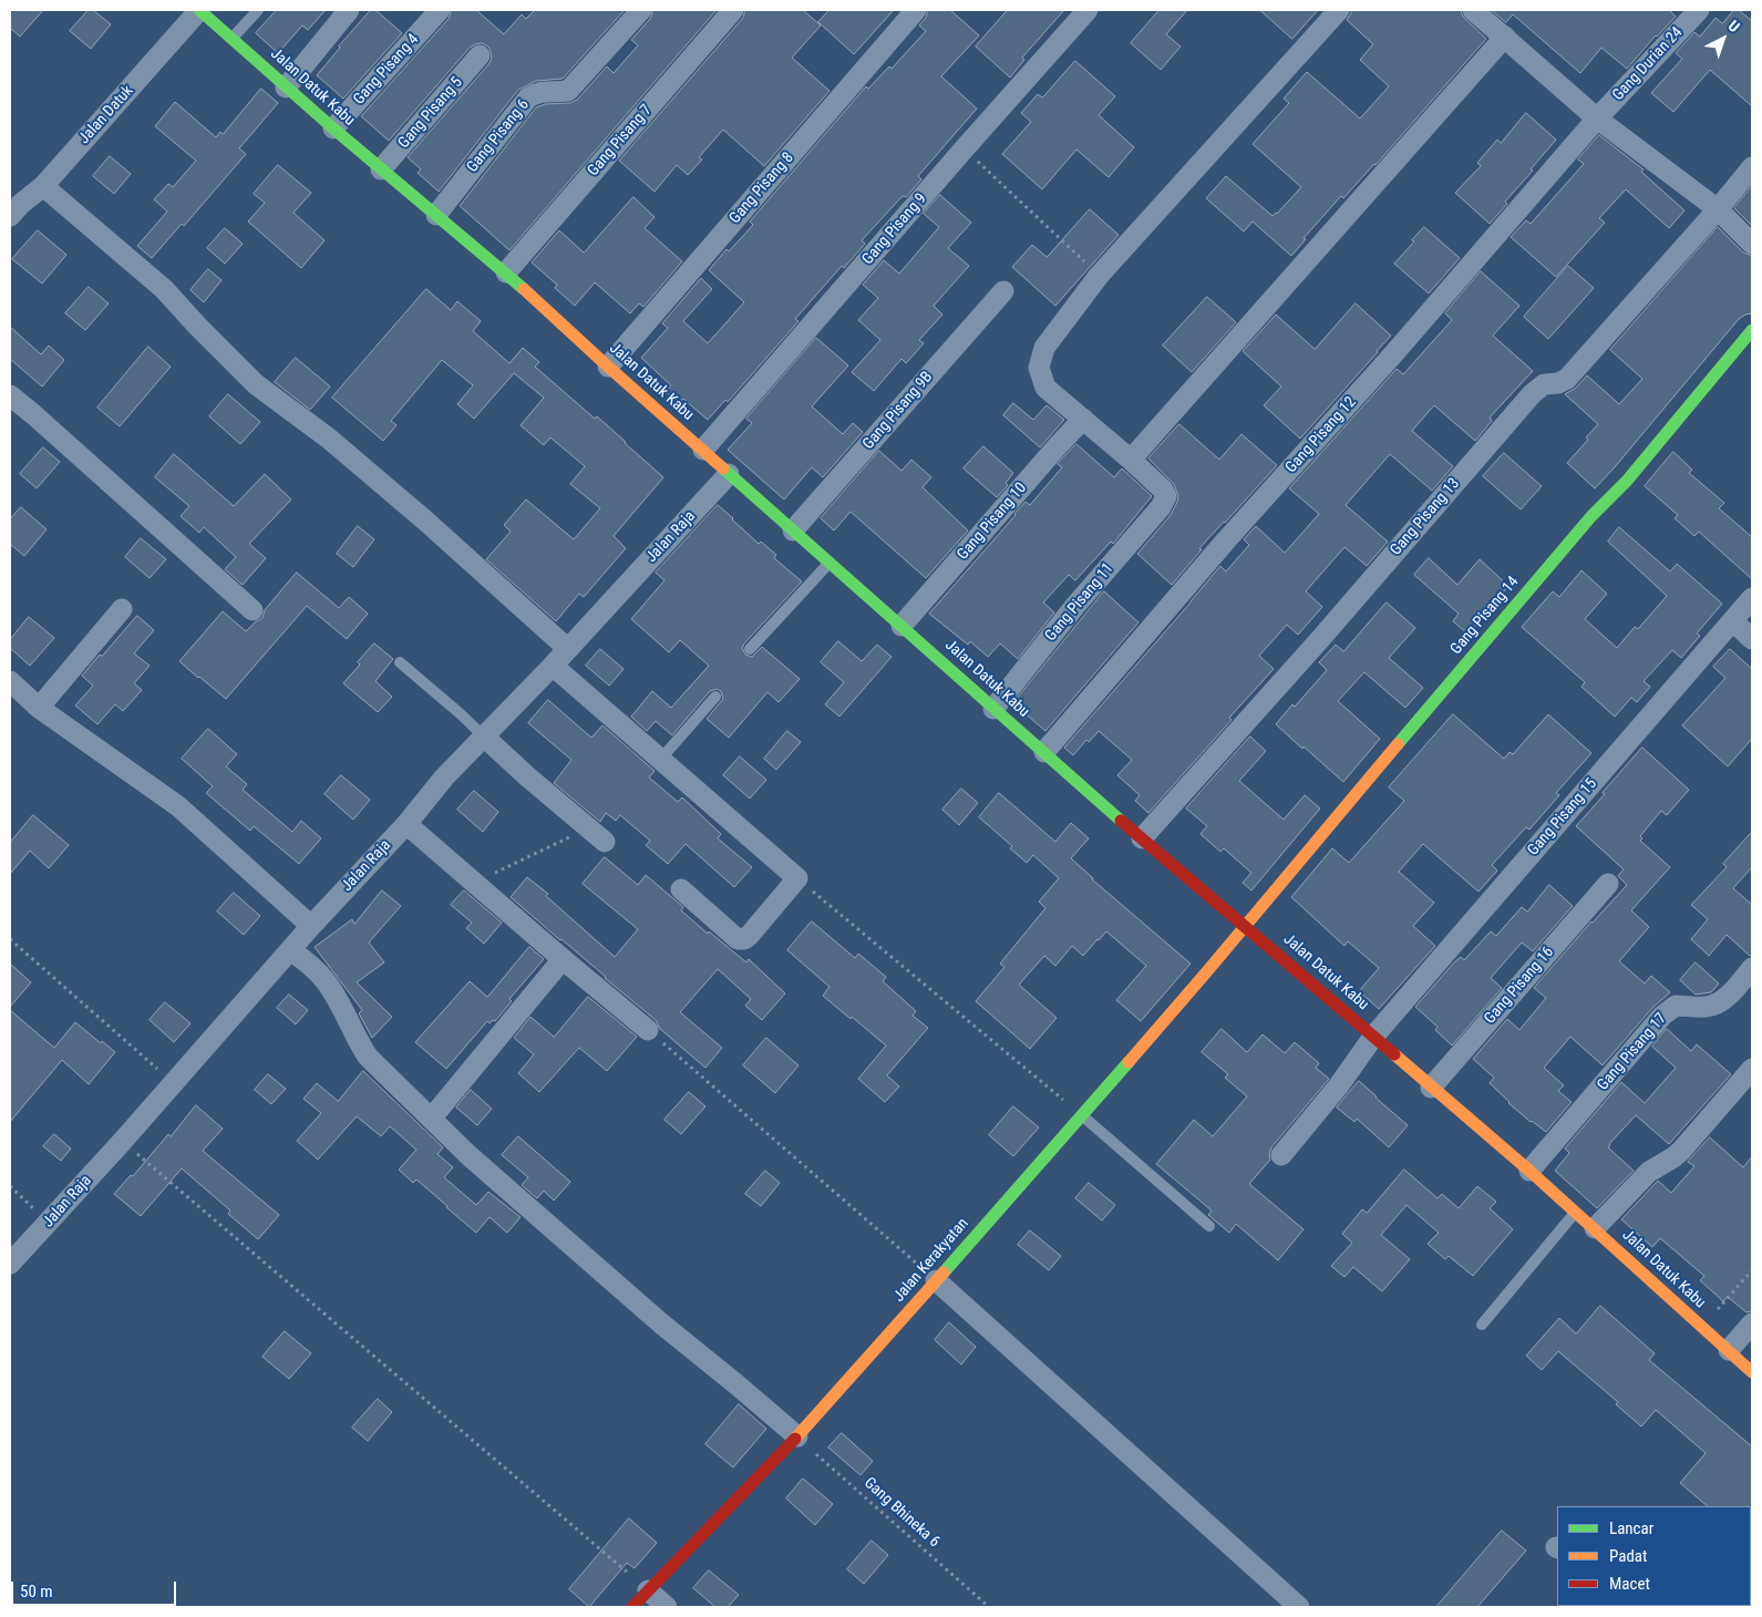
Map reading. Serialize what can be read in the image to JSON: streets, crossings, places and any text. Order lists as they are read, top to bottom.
{
  "streets": {
    "street": [
      "Gang Durian 24",
      "Gang Pisang 4",
      "Jalan Datuk Kabu",
      "Gang Pisang 5",
      "Jalan Datuk",
      "Gang Pisang 6",
      "Gang Pisang 7",
      "Gang Pisang 8",
      "Gang Pisang 9",
      "Gang Pisang 9B",
      "Gang Pisang 12",
      "Gang Pisang 13",
      "Gang Pisang 10",
      "Jalan Raja",
      "Gang Pisang 11",
      "Gang Pisang 14",
      "Gang Pisang 15",
      "Gang Pisang 16",
      "Gang Pisang 17",
      "Jalan Kerakyatan"
    ],
    "path": ["Gang Bhineka 6"]
  },
  "crossings": [
    ["Gang Durian 24", "Gang Pisang 12"],
    ["Gang Pisang 4", "Jalan Datuk Kabu"],
    ["Jalan Datuk Kabu", "Gang Pisang 5"],
    ["Jalan Datuk Kabu", "Jalan Datuk"],
    ["Jalan Datuk Kabu", "Gang Pisang 6"],
    ["Jalan Datuk Kabu", "Gang Pisang 7"],
    ["Jalan Datuk Kabu", "Gang Pisang 8"],
    ["Jalan Datuk Kabu", "Gang Pisang 9"],
    ["Jalan Datuk Kabu", "Gang Pisang 9B"],
    ["Jalan Datuk Kabu", "Gang Pisang 12"],
    ["Jalan Datuk Kabu", "Gang Pisang 13"],
    ["Jalan Datuk Kabu", "Gang Pisang 10"],
    ["Jalan Datuk Kabu", "Jalan Raja"],
    ["Jalan Datuk Kabu", "Gang Pisang 11"],
    ["Jalan Datuk Kabu", "Gang Pisang 14"],
    ["Jalan Datuk Kabu", "Gang Pisang 15"],
    ["Jalan Datuk Kabu", "Gang Pisang 16"],
    ["Jalan Datuk Kabu", "Gang Pisang 17"],
    ["Jalan Datuk Kabu", "Jalan Kerakyatan"],
    ["Gang Pisang 14", "Jalan Kerakyatan"],
    ["Jalan Kerakyatan", "Gang Bhineka 6"]
  ],
  "legend": ["Lancar", "Padat", "Macet"],
  "scale_bar": "50 m",
  "north": "top right"
}
